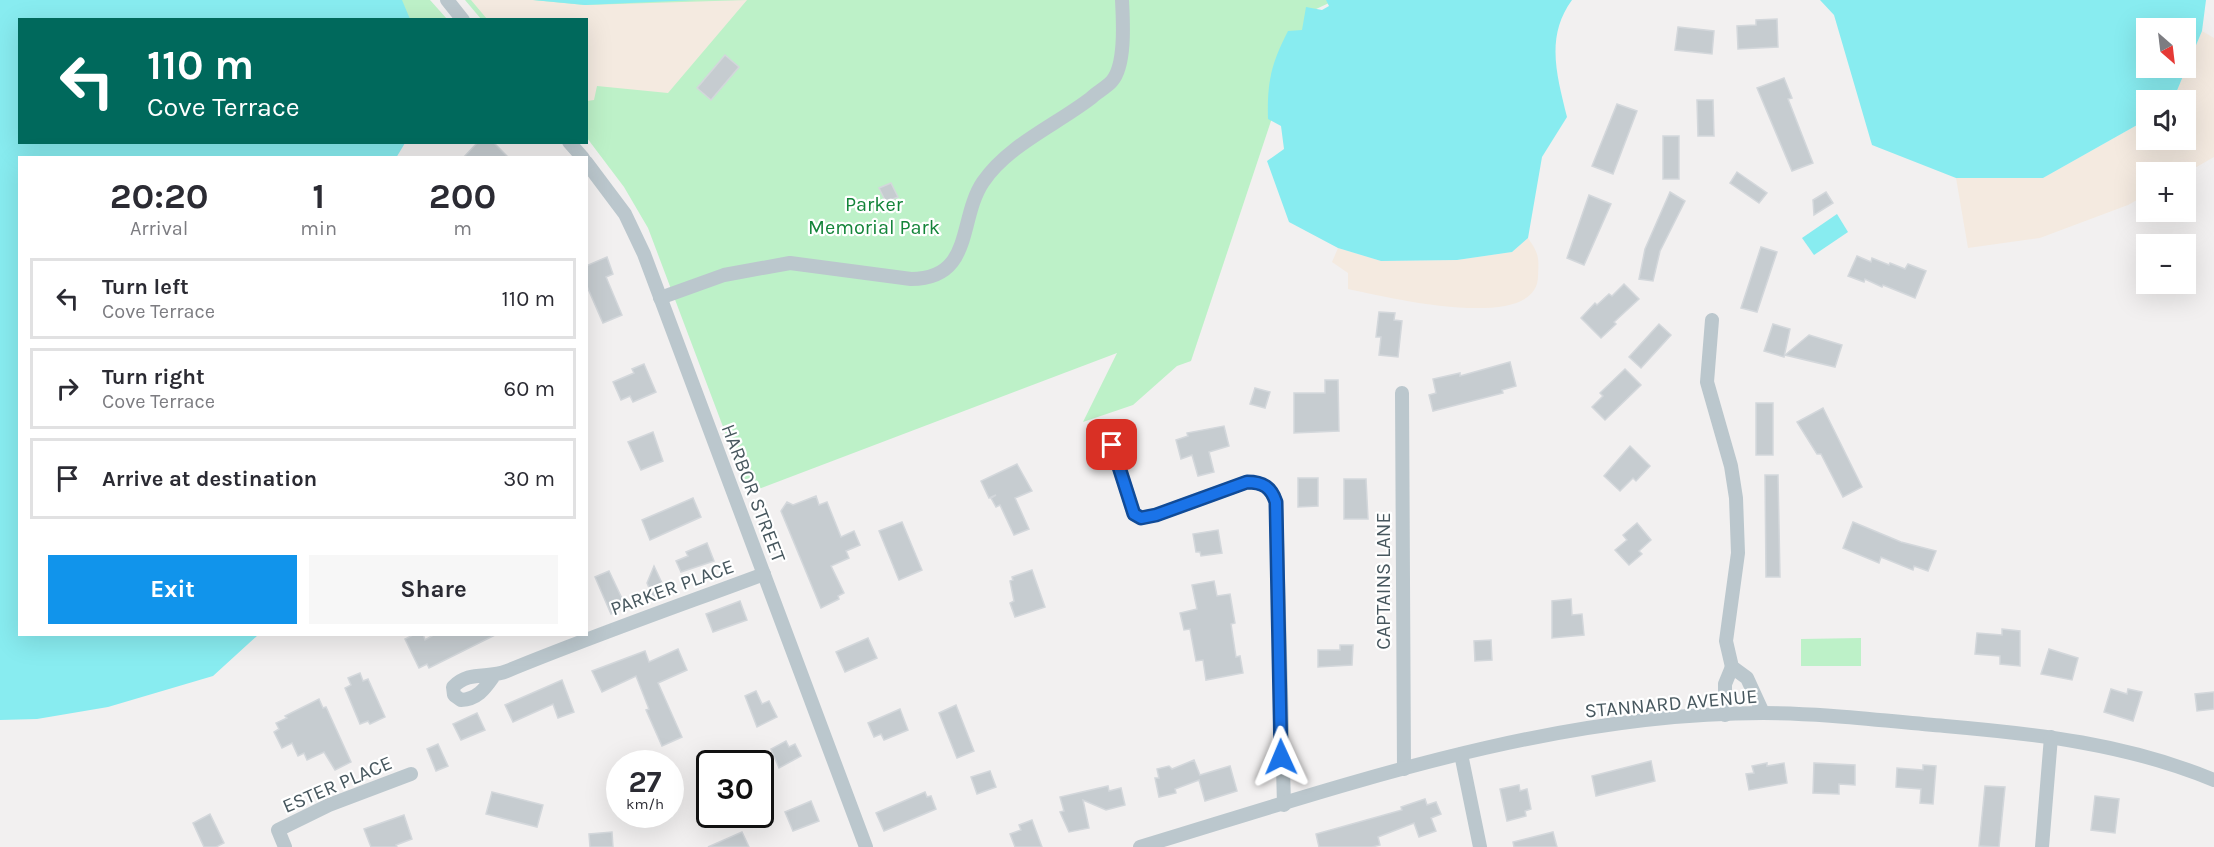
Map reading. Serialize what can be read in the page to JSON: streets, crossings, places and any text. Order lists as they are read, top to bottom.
{
  "streets": {
    "street": [
      "HARBOR STREET",
      "CAPTAINS LANE",
      "PARKER PLACE",
      "STANNARD AVENUE",
      "ESTER PLACE"
    ]
  },
  "crossings": [
    ["HARBOR STREET", "PARKER PLACE"],
    ["CAPTAINS LANE", "STANNARD AVENUE"]
  ],
  "parks": ["Parker Memorial Park"],
  "north": "bottom right",
  "page": {
    "map_buttons": ["+", "−"],
    "turn": ["110 m", "Cove Terrace"],
    "eta": [
      "20:20",
      "Arrival",
      "1",
      "min",
      "200",
      "m"
    ],
    "list": [
      {
        "name": "Turn left",
        "note": "Cove Terrace",
        "value": "110 m"
      },
      {
        "name": "Turn right",
        "note": "Cove Terrace",
        "value": "60 m"
      },
      {
        "name": "Arrive at destination",
        "value": "30 m"
      }
    ],
    "buttons": ["Exit", "Share"],
    "speed": "27 km/h",
    "limit": "30"
  }
}
